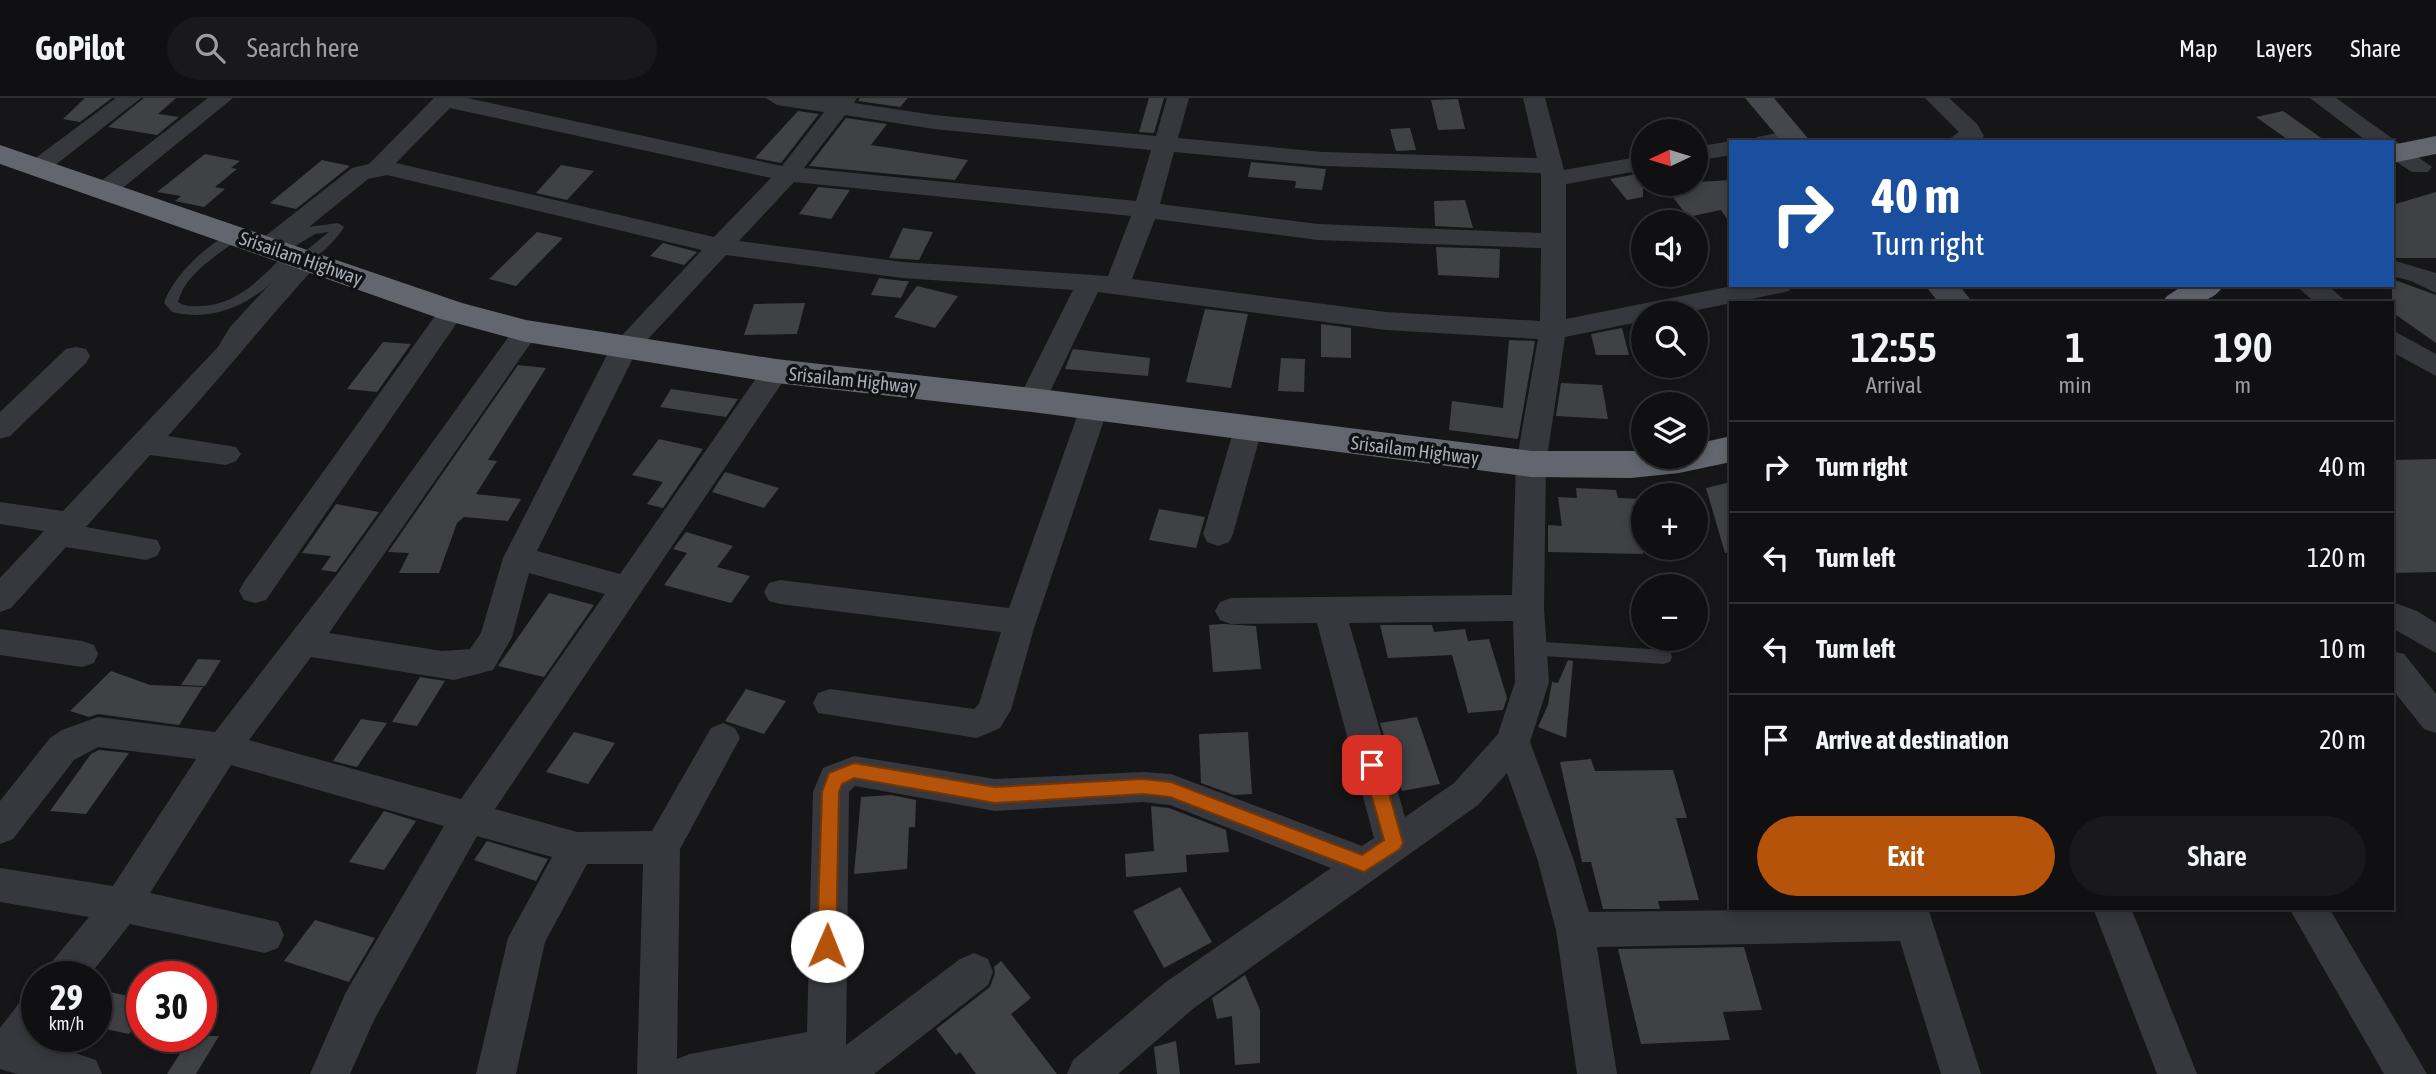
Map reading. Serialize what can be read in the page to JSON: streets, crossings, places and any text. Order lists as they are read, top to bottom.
{
  "streets": {
    "highway": ["Srisailam Highway"]
  },
  "north": "left",
  "page": {
    "header": "GoPilot",
    "search": "Search here",
    "nav": ["Map", "Layers", "Share"],
    "map_buttons": ["+", "−"],
    "turn": ["40 m", "Turn right"],
    "eta": [
      "12:55",
      "Arrival",
      "1",
      "min",
      "190",
      "m"
    ],
    "list": [
      {
        "name": "Turn right",
        "value": "40 m"
      },
      {
        "name": "Turn left",
        "value": "120 m"
      },
      {
        "name": "Turn left",
        "value": "10 m"
      },
      {
        "name": "Arrive at destination",
        "value": "20 m"
      }
    ],
    "buttons": ["Exit", "Share"],
    "speed": "29 km/h",
    "limit": "30"
  }
}
